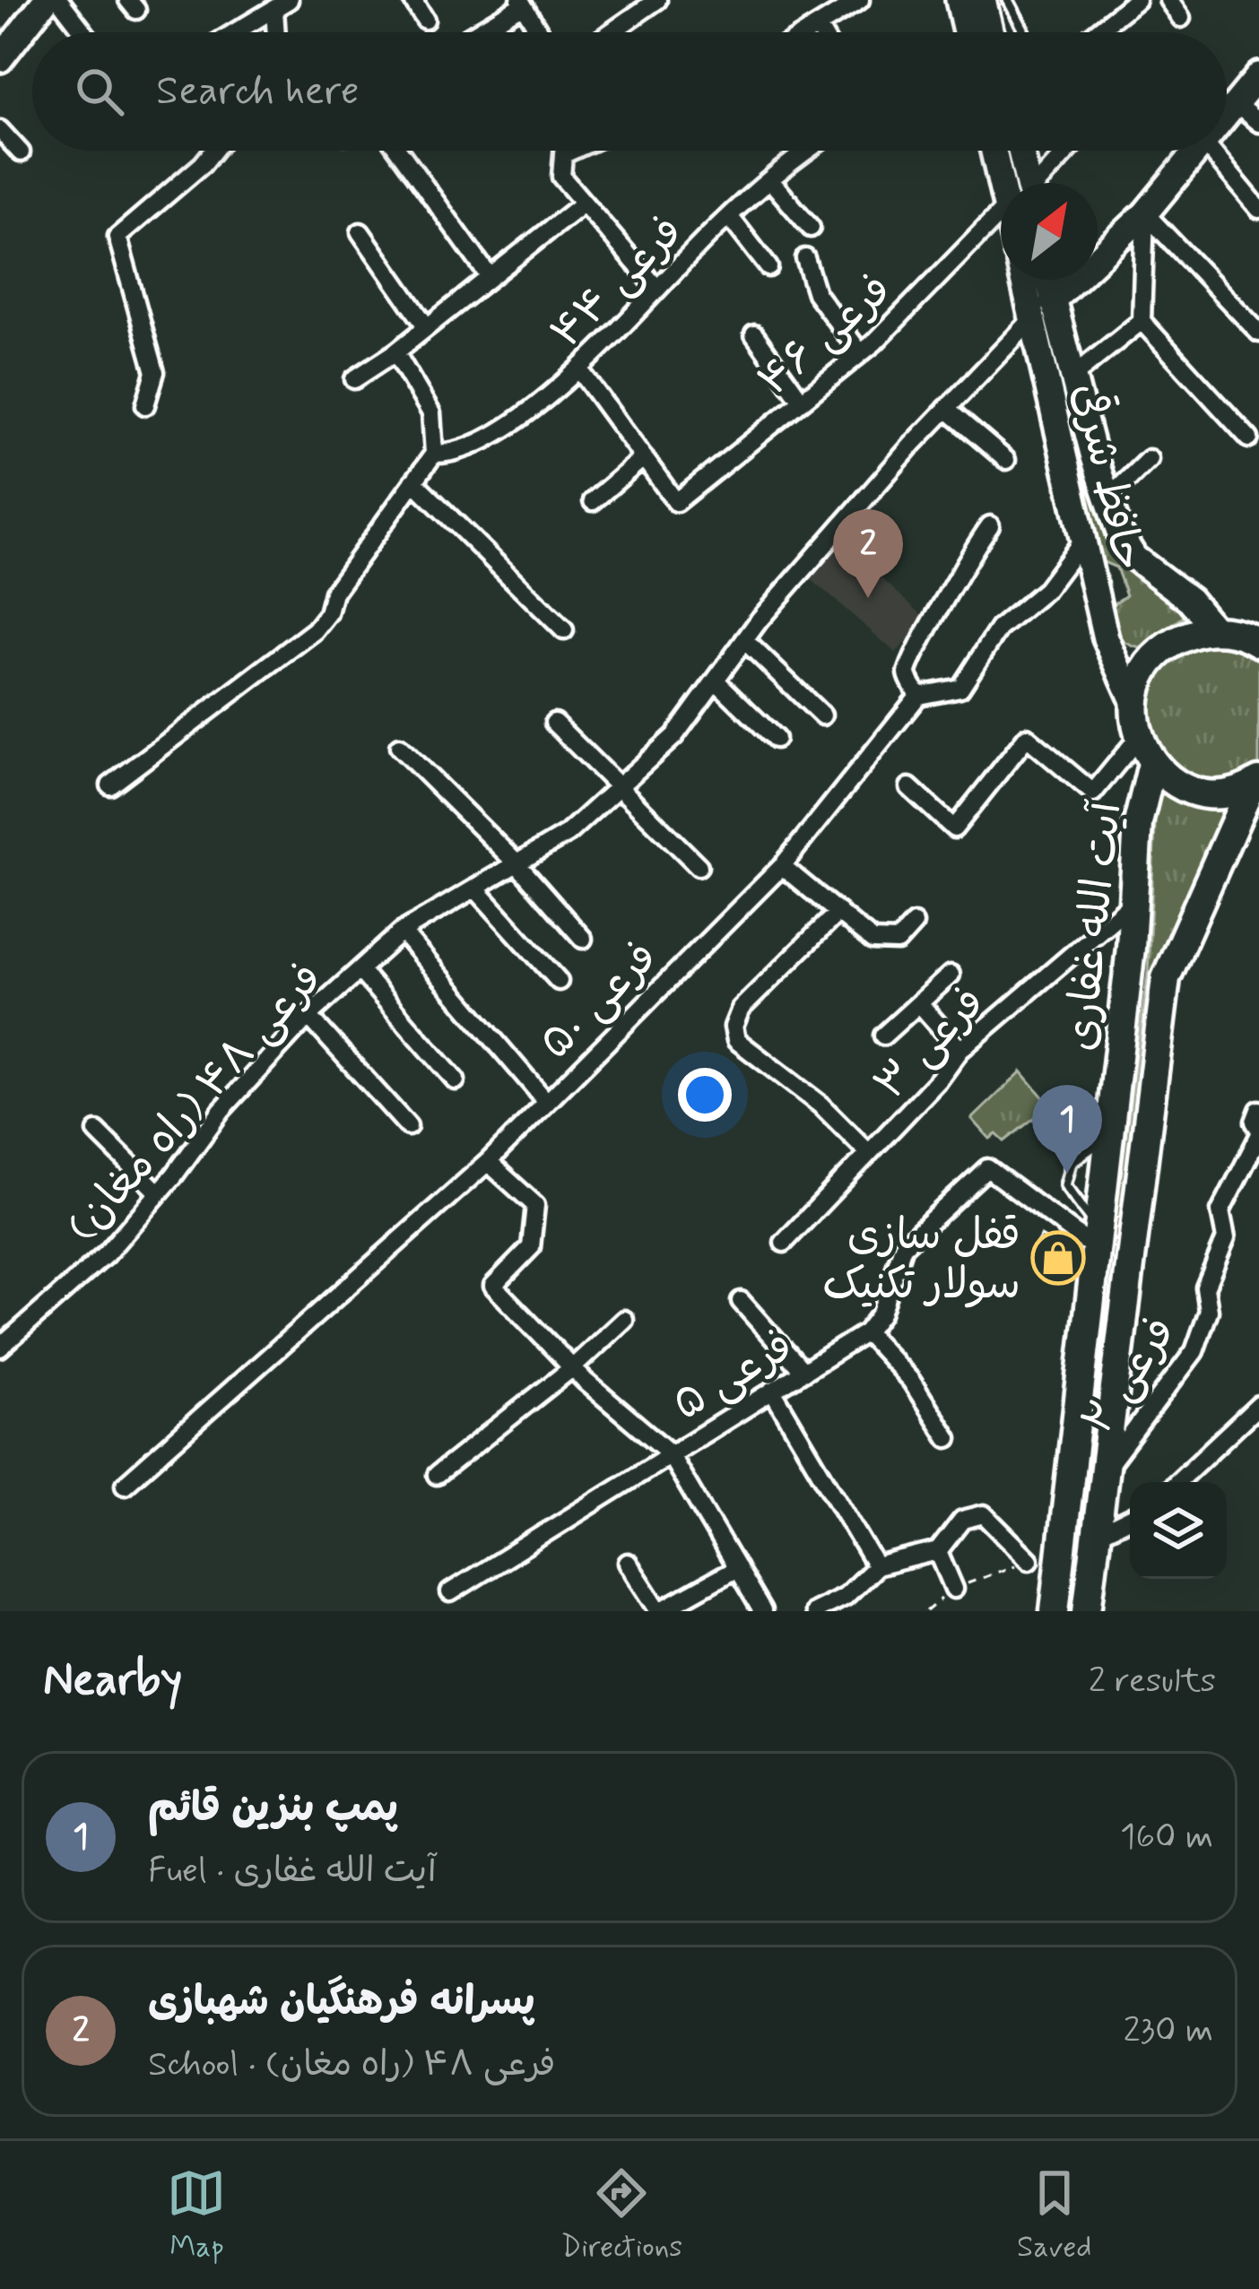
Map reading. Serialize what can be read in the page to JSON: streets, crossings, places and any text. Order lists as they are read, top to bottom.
{
  "streets": {
    "main road": ["حافظ شرقی", "آیت الله غفاری"],
    "street": [
      "فرعی ۴۴",
      "فرعی ۴۶",
      "فرعی ۵۰",
      "فرعی ۳",
      "فرعی ۴۸ (راه مغان)",
      "فرعی ۵",
      "فرعی ۲"
    ]
  },
  "crossings": [
    ["حافظ شرقی", "فرعی ۴۸ (راه مغان)"],
    ["آیت الله غفاری", "فرعی ۳"],
    ["آیت الله غفاری", "فرعی ۲"]
  ],
  "places": {
    "shop": ["قفل سازی سولار تکنیک"]
  },
  "north": "top right",
  "page": {
    "search": "Search here",
    "pins": ["2", "1"],
    "heading": ["Nearby", "2 results"],
    "list": [
      {
        "mark": "1",
        "name": "پمپ بنزین قائم",
        "note": "Fuel · آیت الله غفاری",
        "value": "160 m"
      },
      {
        "mark": "2",
        "name": "پسرانه فرهنگیان شهبازی",
        "note": "School · فرعی ۴۸ (راه مغان)",
        "value": "230 m"
      }
    ],
    "nav": ["Map", "Directions", "Saved"]
  }
}
